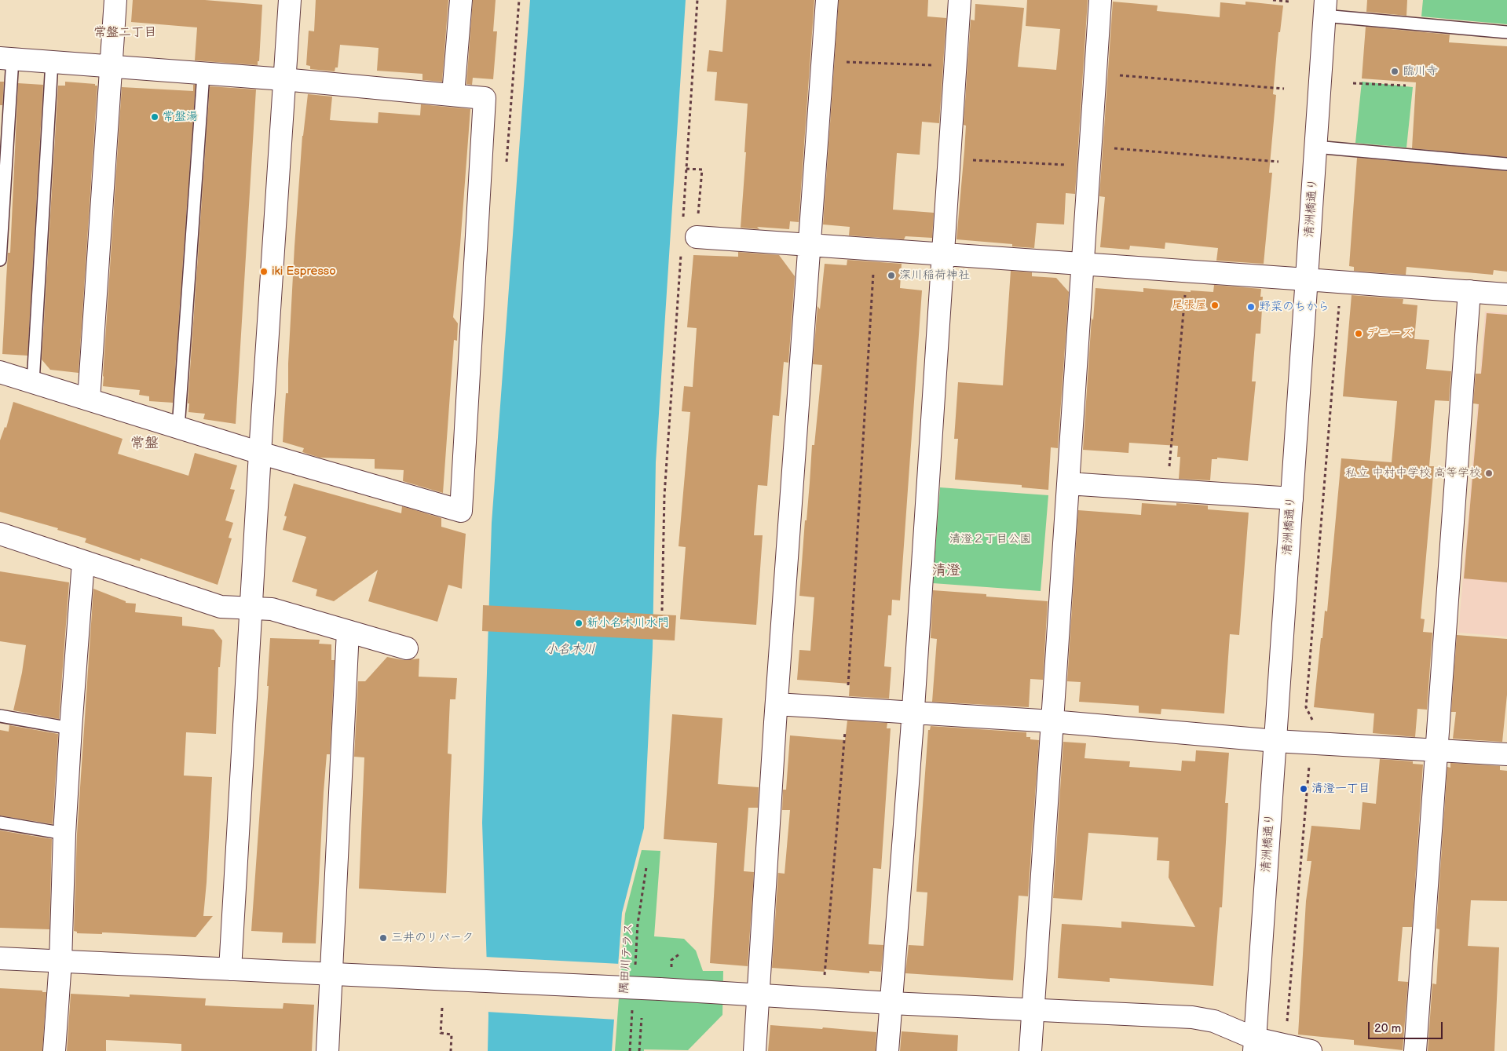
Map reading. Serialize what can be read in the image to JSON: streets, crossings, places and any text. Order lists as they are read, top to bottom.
{
  "streets": {
    "street": ["清洲橋通り"],
    "path": ["隅田川テラス"]
  },
  "districts": ["常盤二丁目", "常盤", "清澄"],
  "water": ["小名木川"],
  "parks": ["清澄２丁目公園"],
  "places": [
    "臨川寺",
    "常盤湯",
    "iki Espresso",
    "深川稲荷神社",
    "尾張屋",
    "野菜のちから",
    "デニーズ",
    "私立 中村中学校 高等学校",
    "新小名木川水門",
    "清澄一丁目",
    "三井のリパーク"
  ],
  "scale_bar": "20 m"
}
